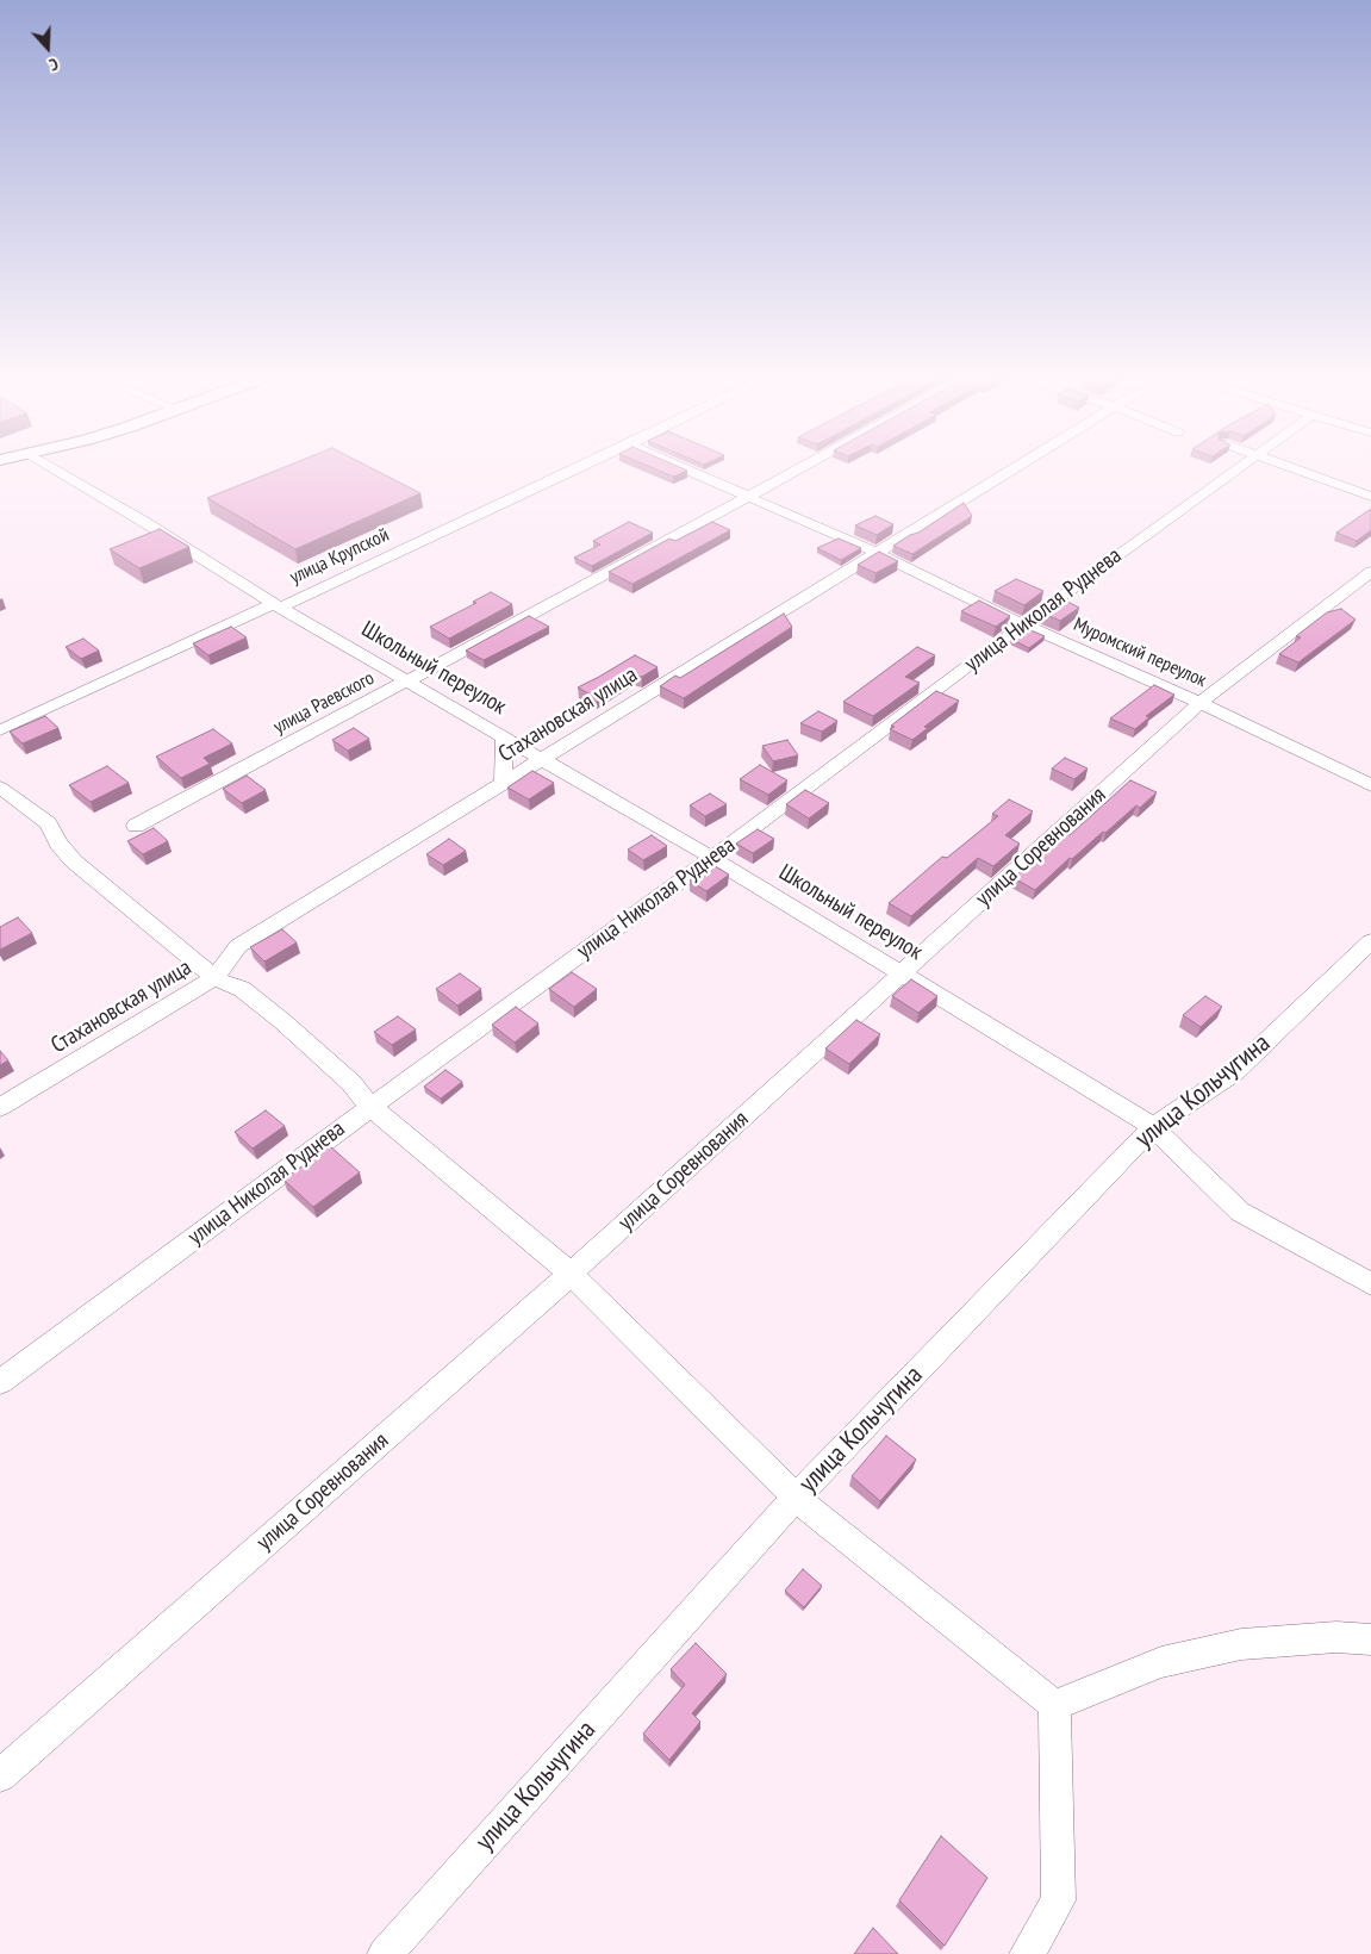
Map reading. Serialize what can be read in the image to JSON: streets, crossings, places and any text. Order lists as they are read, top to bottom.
{
  "streets": {
    "street": [
      "улица Крупской",
      "улица Николая Руднева",
      "Муромский переулок",
      "Школьный переулок",
      "улица Раевского",
      "Стахановская улица",
      "улица Соревнования",
      "улица Кольчугина"
    ]
  },
  "crossings": [
    ["улица Крупской", "Школьный переулок"],
    ["улица Николая Руднева", "Муромский переулок"],
    ["улица Николая Руднева", "Школьный переулок"],
    ["Муромский переулок", "улица Раевского"],
    ["Муромский переулок", "Стахановская улица"],
    ["Муромский переулок", "улица Соревнования"],
    ["Школьный переулок", "улица Раевского"],
    ["Школьный переулок", "Стахановская улица"],
    ["Школьный переулок", "улица Соревнования"],
    ["Школьный переулок", "улица Кольчугина"]
  ],
  "north": "bottom"
}
